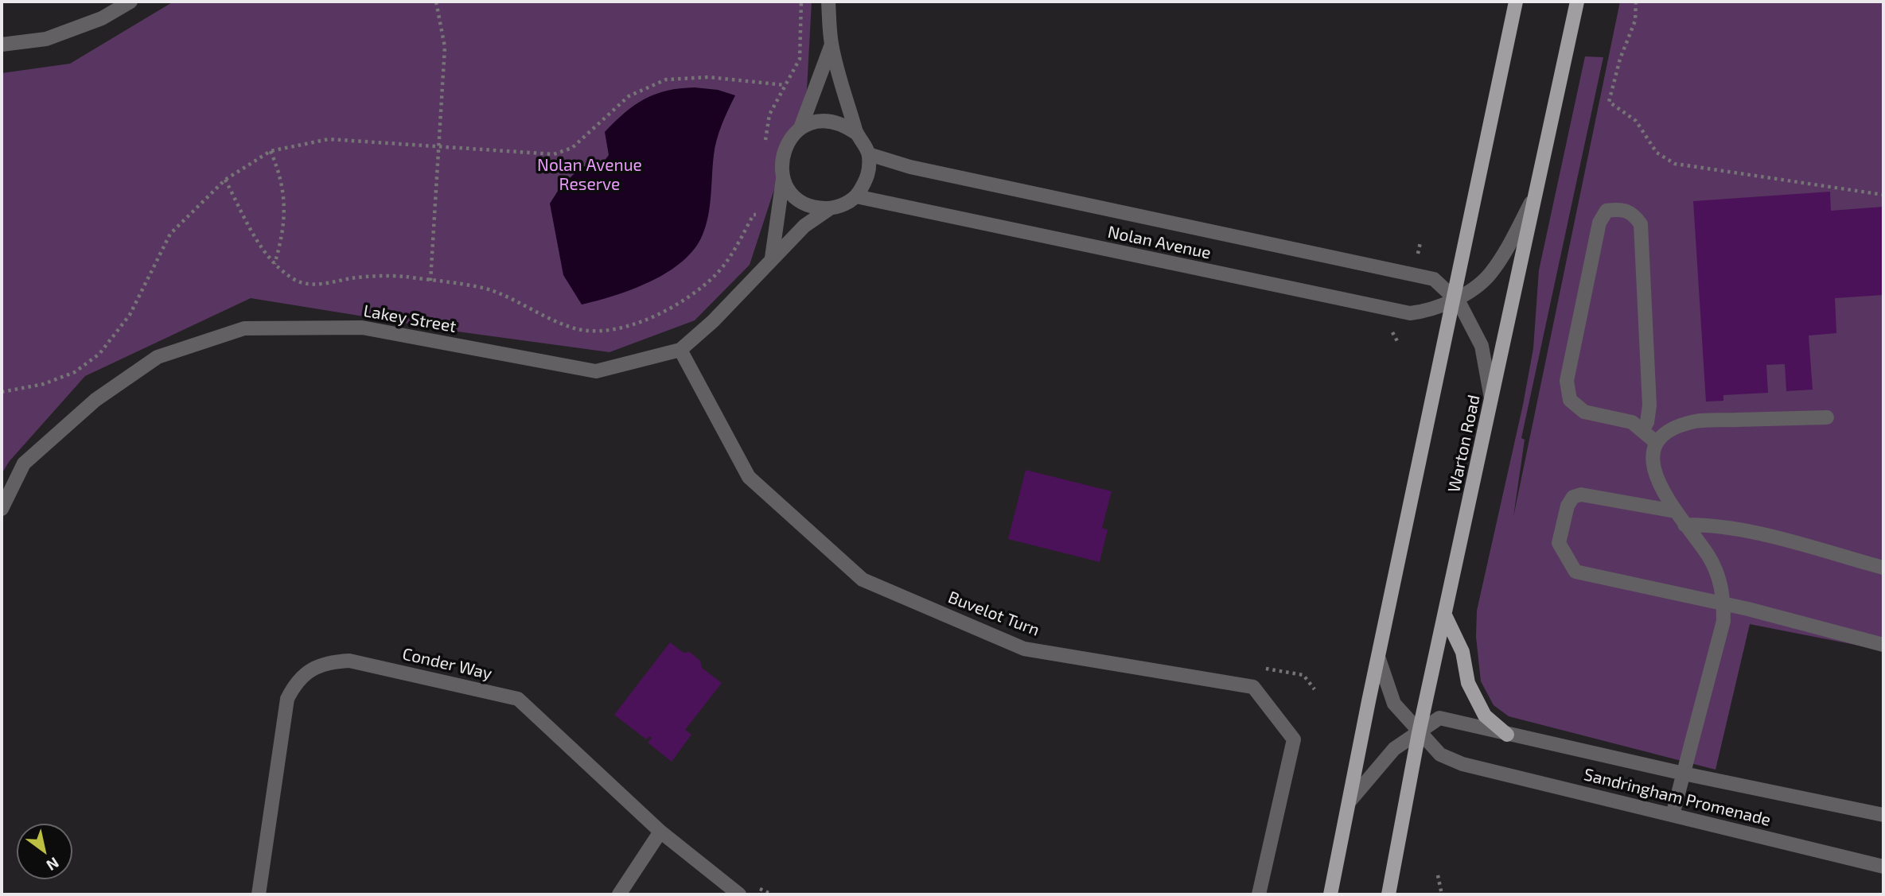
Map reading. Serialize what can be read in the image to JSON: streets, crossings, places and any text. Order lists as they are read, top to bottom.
{
  "streets": {
    "main road": ["Warton Road"],
    "street": [
      "Nolan Avenue",
      "Lakey Street",
      "Buvelot Turn",
      "Conder Way",
      "Sandringham Promenade"
    ]
  },
  "crossings": [
    ["Nolan Avenue", "Lakey Street"],
    ["Nolan Avenue", "Warton Road"],
    ["Lakey Street", "Buvelot Turn"],
    ["Warton Road", "Sandringham Promenade"]
  ],
  "parks": ["Nolan Avenue Reserve"],
  "north": "bottom right"
}
